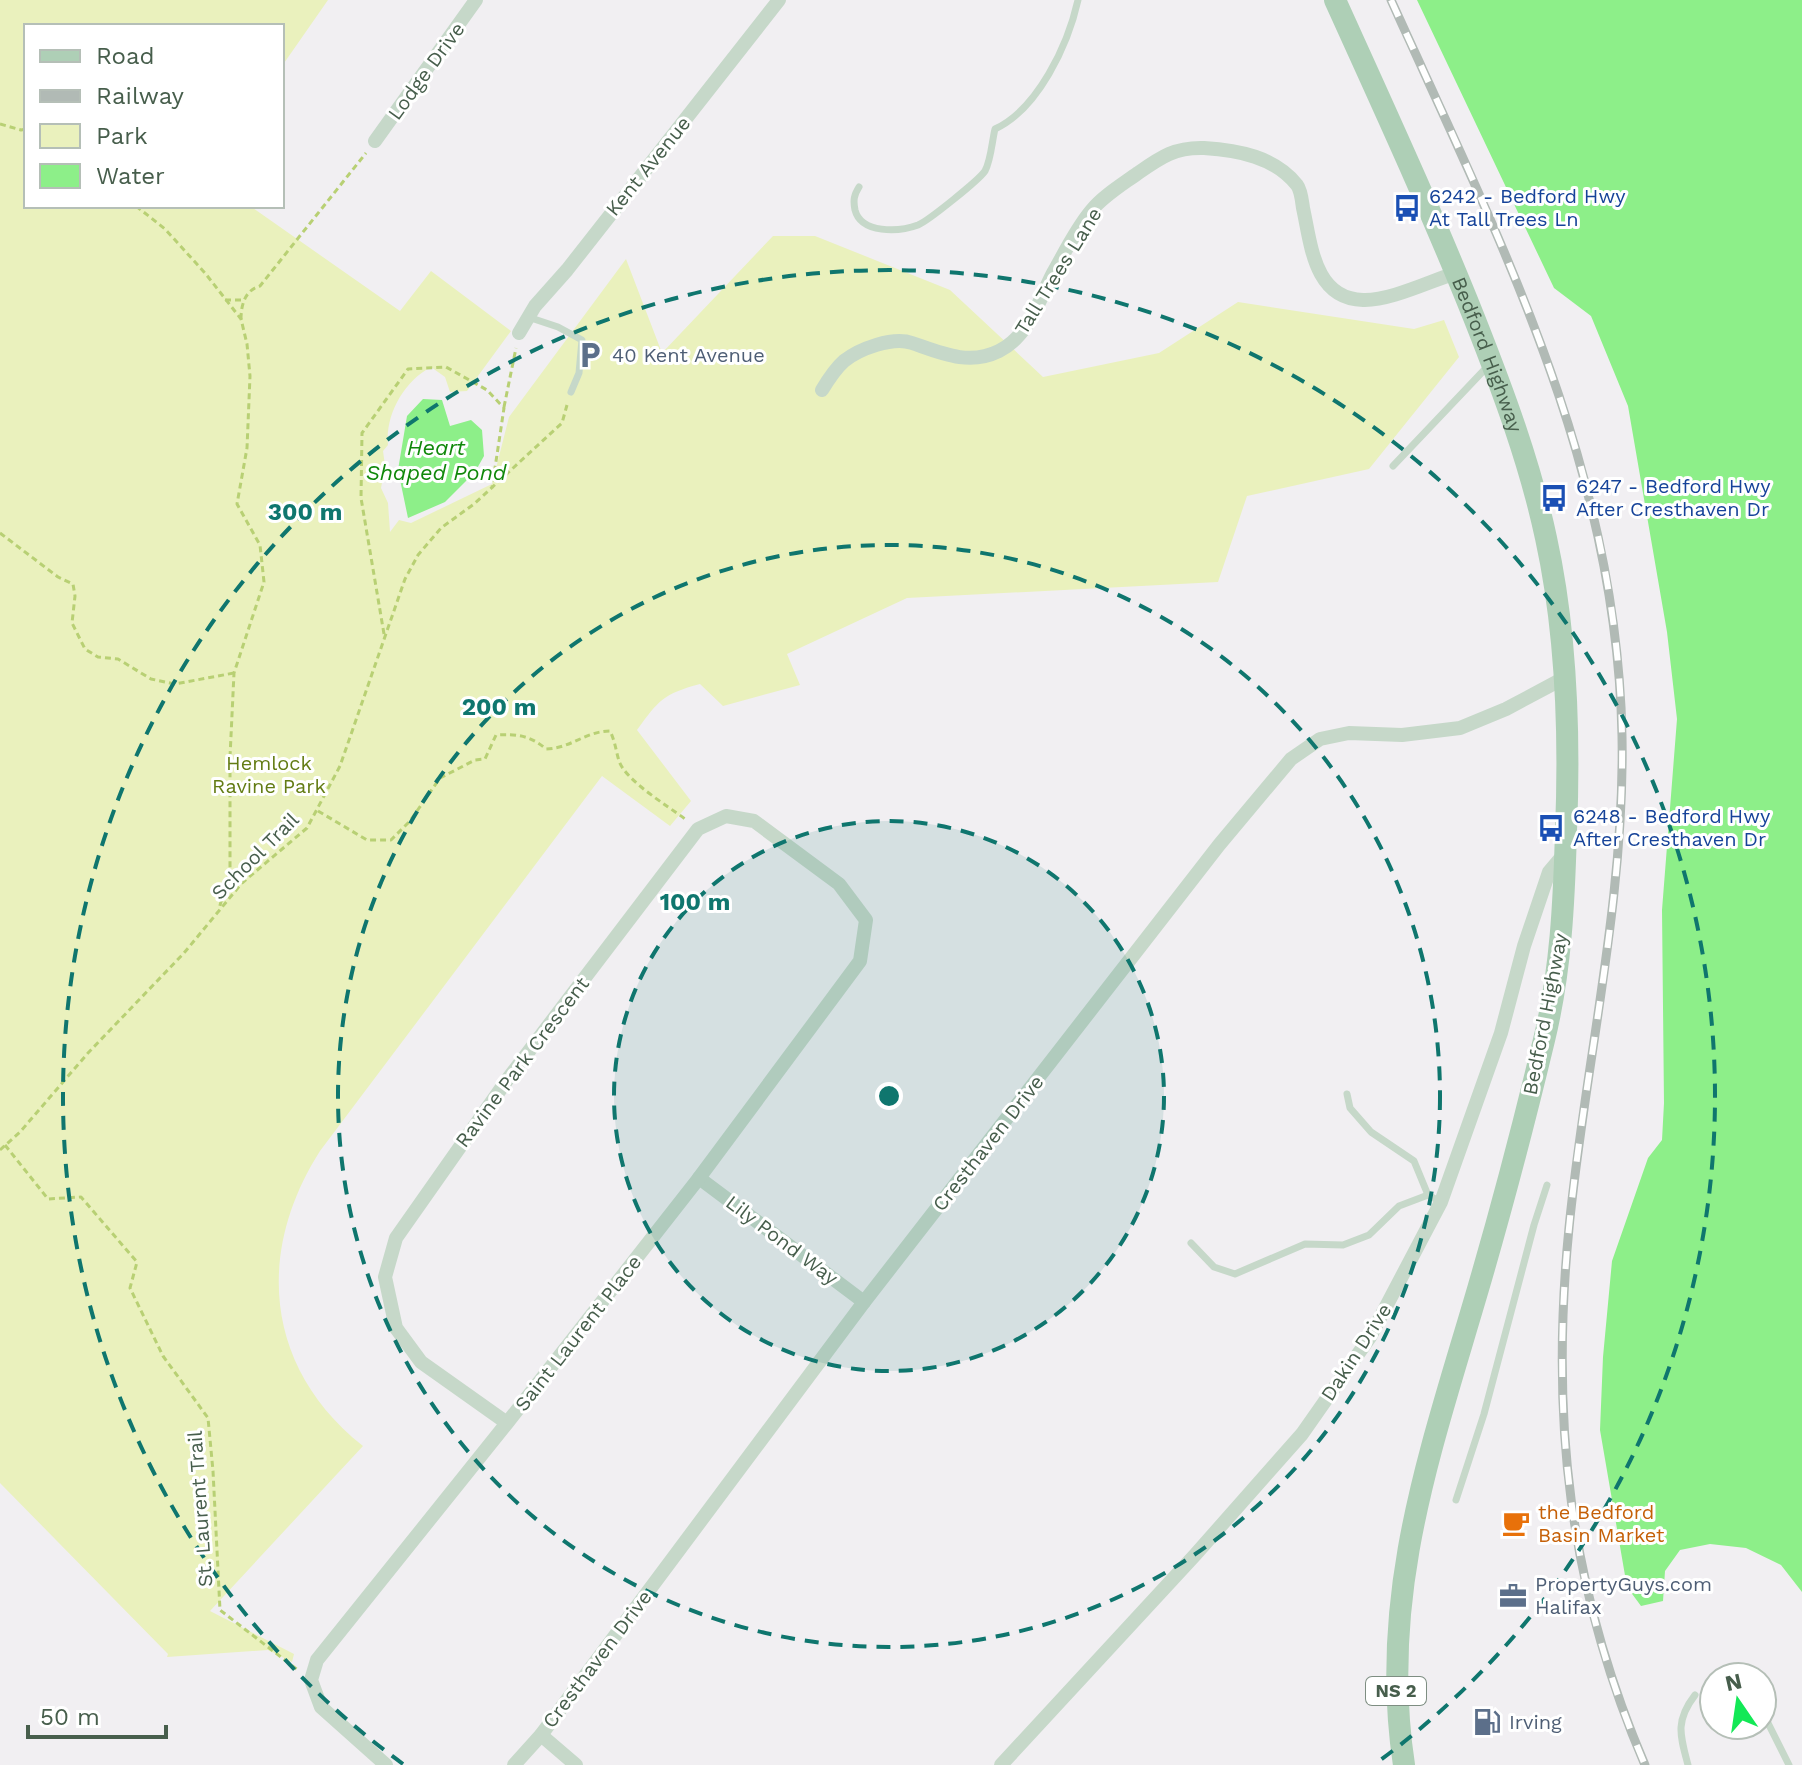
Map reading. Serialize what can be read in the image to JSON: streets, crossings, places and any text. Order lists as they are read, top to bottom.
{
  "streets": {
    "main road": ["Bedford Highway", "NS 2"],
    "street": [
      "Lodge Drive",
      "Kent Avenue",
      "Tall Trees Lane",
      "Ravine Park Crescent",
      "Cresthaven Drive",
      "Lily Pond Way",
      "Saint Laurent Place",
      "Dakin Drive"
    ],
    "path": ["School Trail", "St. Laurent Trail"]
  },
  "crossings": [
    ["Tall Trees Lane", "Bedford Highway"],
    ["Bedford Highway", "Cresthaven Drive"],
    ["Bedford Highway", "Dakin Drive"],
    ["School Trail", "St. Laurent Trail"],
    ["Ravine Park Crescent", "Saint Laurent Place"],
    ["Cresthaven Drive", "Lily Pond Way"],
    ["Lily Pond Way", "Saint Laurent Place"],
    ["Saint Laurent Place", "St. Laurent Trail"]
  ],
  "water": ["Heart Shaped Pond"],
  "parks": ["Hemlock Ravine Park"],
  "places": {
    "bus stop": ["6242 - Bedford Hwy At Tall Trees Ln", "6247 - Bedford Hwy After Cresthaven Dr", "6248 - Bedford Hwy After Cresthaven Dr"],
    "parking": ["40 Kent Avenue"],
    "cafe": ["the Bedford Basin Market"],
    "office": ["PropertyGuys.com Halifax"],
    "fuel station": ["Irving"]
  },
  "legend": [
    "Road",
    "Railway",
    "Park",
    "Water"
  ],
  "scale_bar": "50 m",
  "north": "top",
  "rings": ["300 m", "200 m", "100 m"]
}
